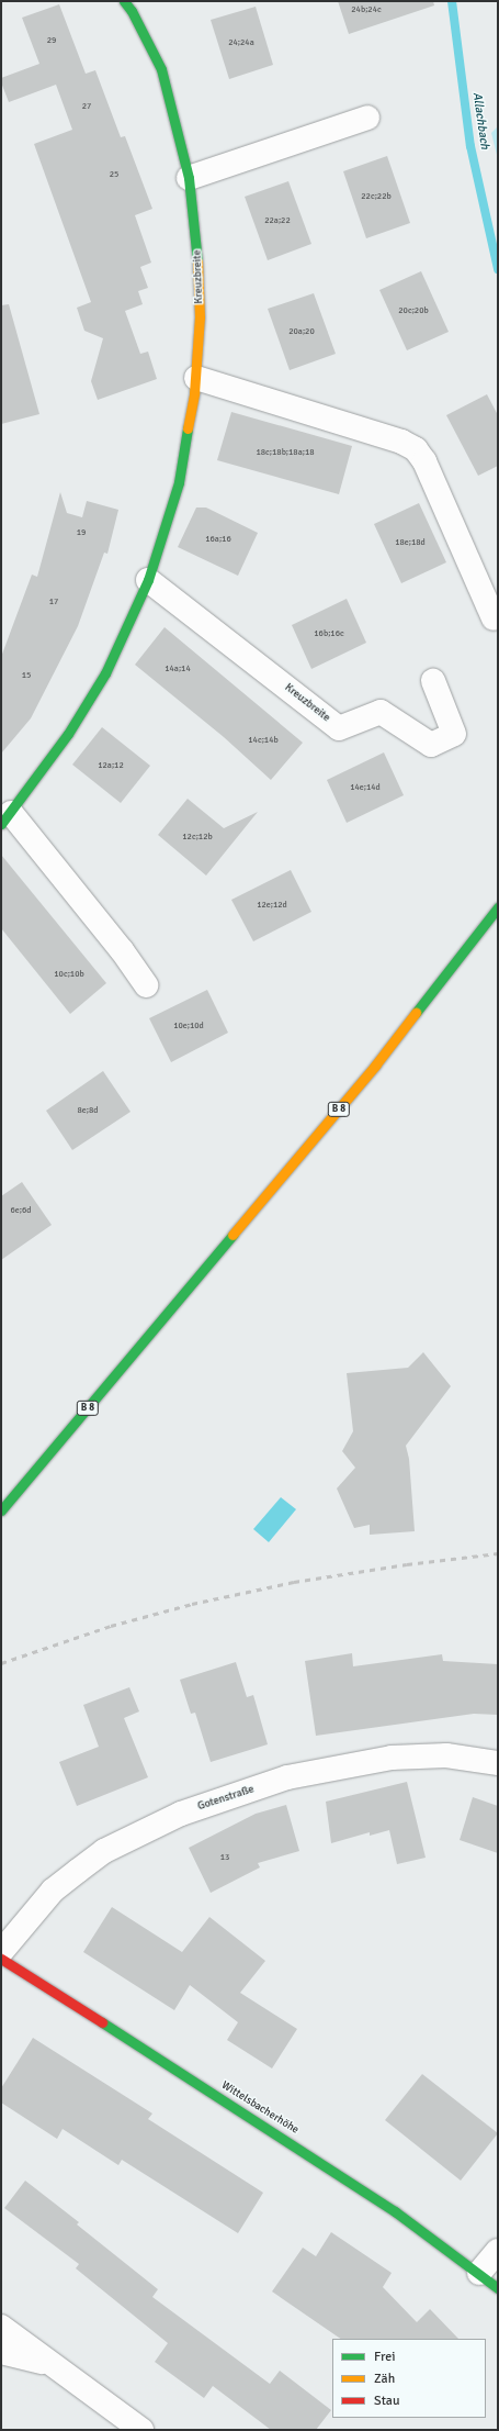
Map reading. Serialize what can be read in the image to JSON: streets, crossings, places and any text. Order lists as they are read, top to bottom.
{
  "streets": {
    "street": [
      "Kreuzbreite",
      "B 8",
      "Gotenstraße",
      "Wittelsbacherhöhe"
    ]
  },
  "water": ["Allachbach"],
  "house_numbers": [
    "24b;24c",
    "29",
    "24;24a",
    "27",
    "25",
    "22c;22b",
    "22a;22",
    "20c;20b",
    "20a;20",
    "18c;18b;18a;18",
    "19",
    "16a;16",
    "18e;18d",
    "17",
    "16b;16c",
    "14a;14",
    "15",
    "14c;14b",
    "12a;12",
    "14e;14d",
    "12c;12b",
    "12e;12d",
    "10c;10b",
    "10e;10d",
    "8e;8d",
    "6e;6d",
    "13"
  ],
  "legend": ["Frei", "Zäh", "Stau"]
}
